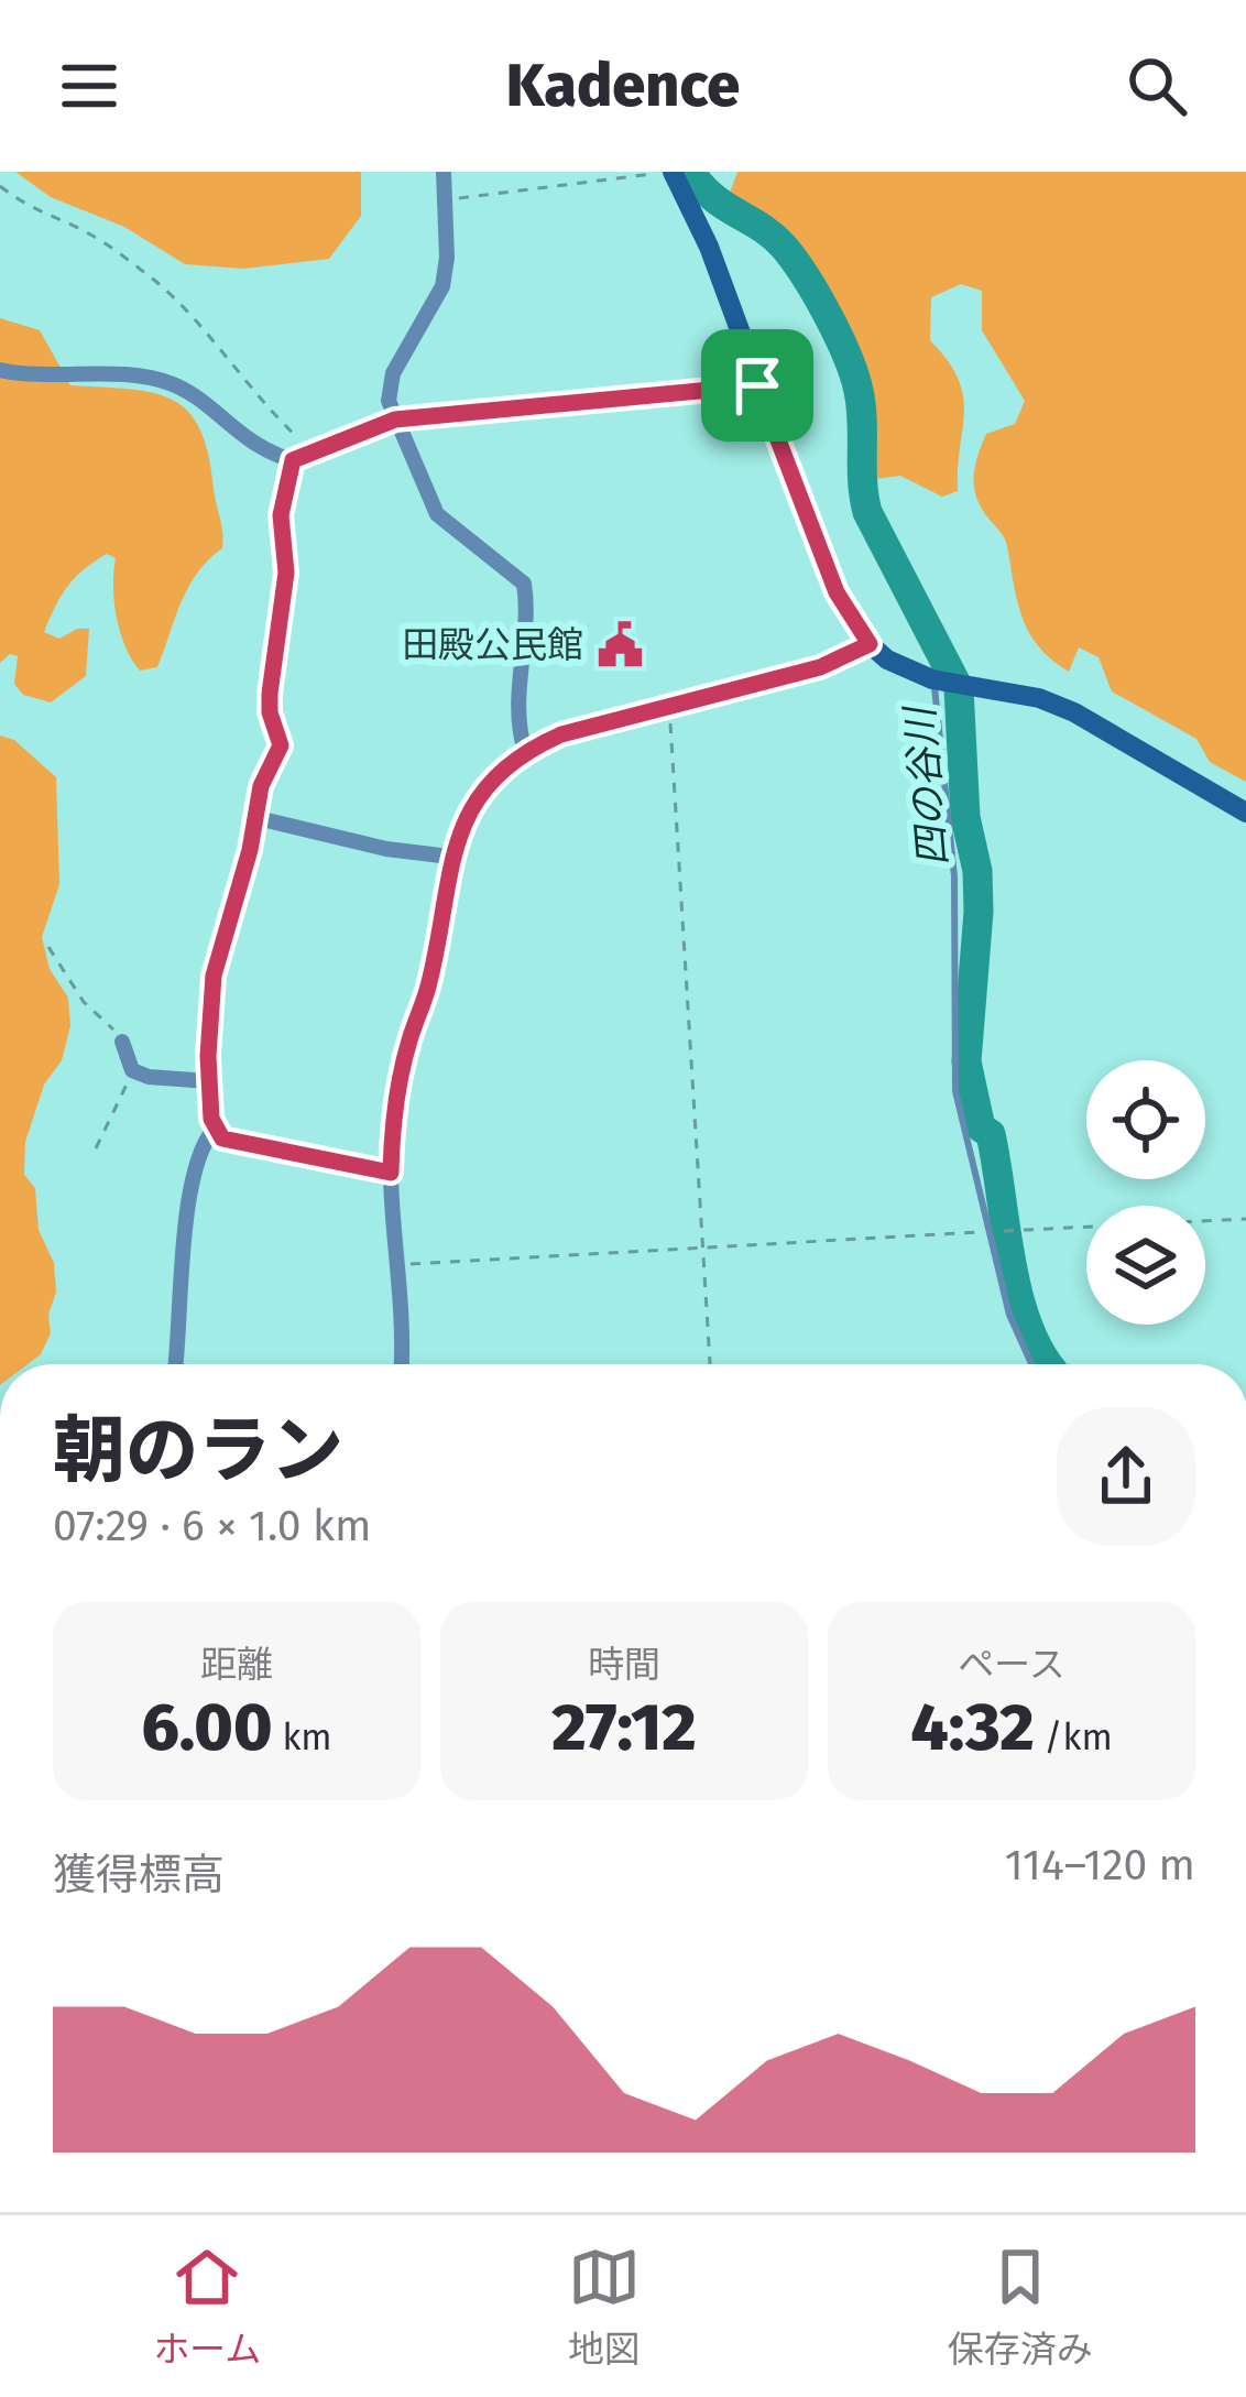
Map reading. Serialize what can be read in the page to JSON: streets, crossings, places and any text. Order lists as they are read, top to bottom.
{
  "water": ["四の谷川"],
  "places": {
    "public building": ["田殿公民館"]
  },
  "page": {
    "header": "Kadence",
    "heading": ["朝のラン", "07:29 · 6 × 1.0 km"],
    "stats": [
      ["距離", "6.00 km"],
      ["時間", "27:12"],
      ["ペース", "4:32 /km"]
    ],
    "chart": ["獲得標高", "114–120 m"],
    "tabs": ["ホーム", "地図", "保存済み"]
  }
}
